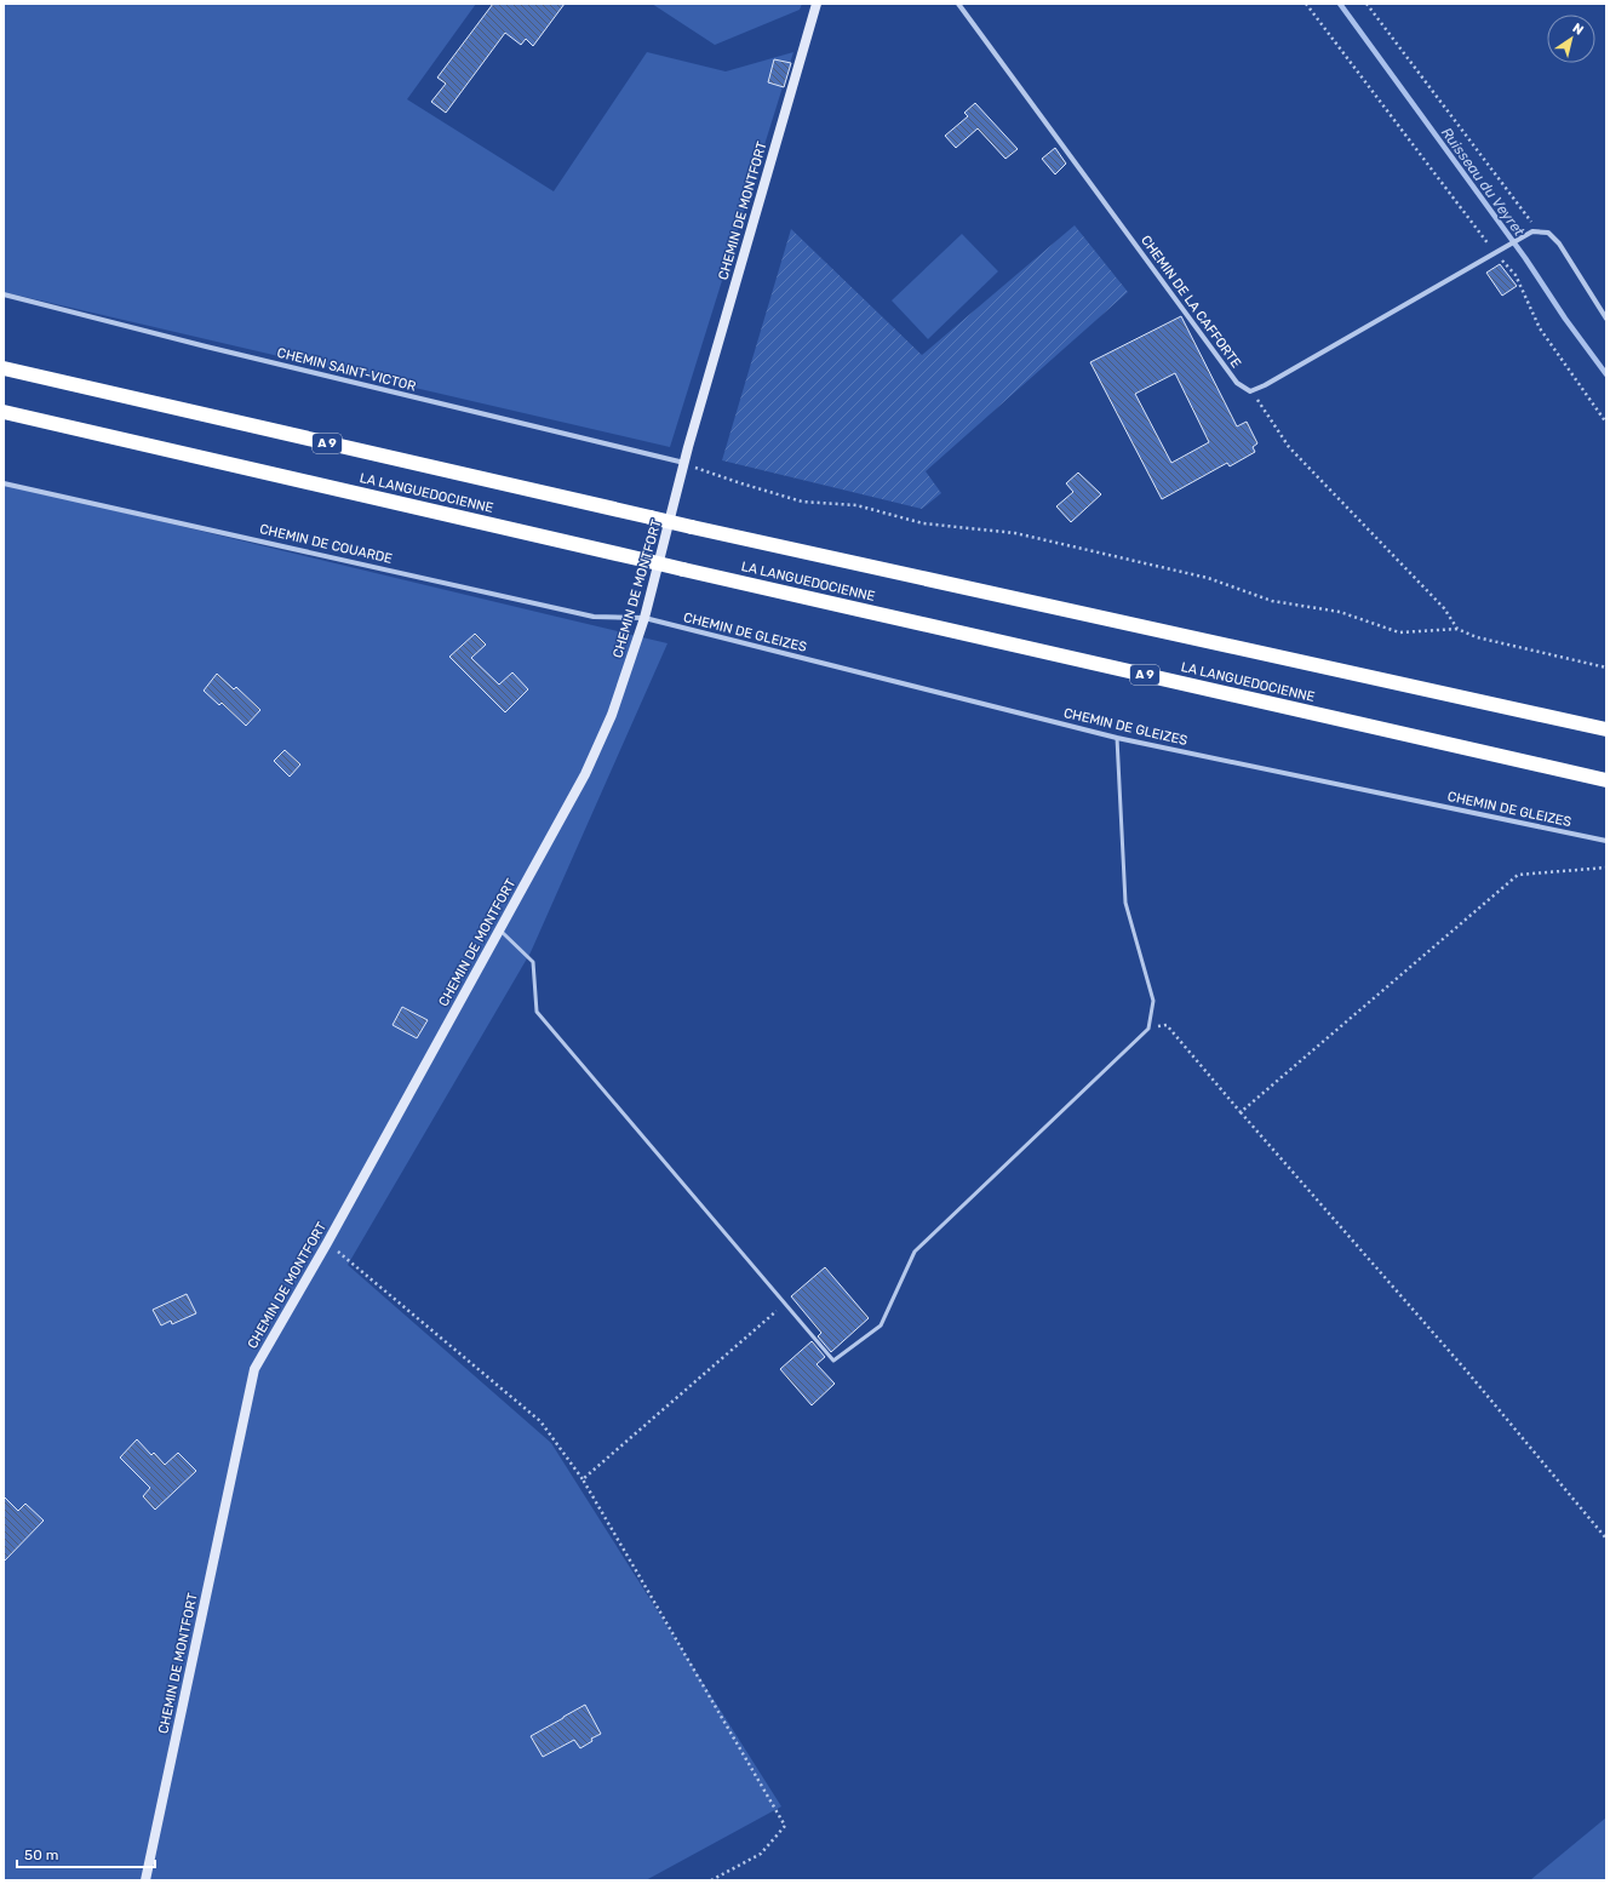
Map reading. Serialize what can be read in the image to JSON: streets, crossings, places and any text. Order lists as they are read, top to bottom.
{
  "streets": {
    "highway": ["A 9", "LA LANGUEDOCIENNE"],
    "street": [
      "CHEMIN DE MONTFORT",
      "CHEMIN DE LA CAFFORTE",
      "CHEMIN SAINT-VICTOR",
      "CHEMIN DE COUARDE",
      "CHEMIN DE GLEIZES"
    ]
  },
  "crossings": [
    ["CHEMIN DE MONTFORT", "CHEMIN SAINT-VICTOR"],
    ["CHEMIN DE MONTFORT", "CHEMIN DE COUARDE"],
    ["CHEMIN DE MONTFORT", "CHEMIN DE GLEIZES"],
    ["CHEMIN DE COUARDE", "CHEMIN DE GLEIZES"]
  ],
  "water": ["Ruisseau du Veyret"],
  "scale_bar": "50 m",
  "north": "top right"
}
